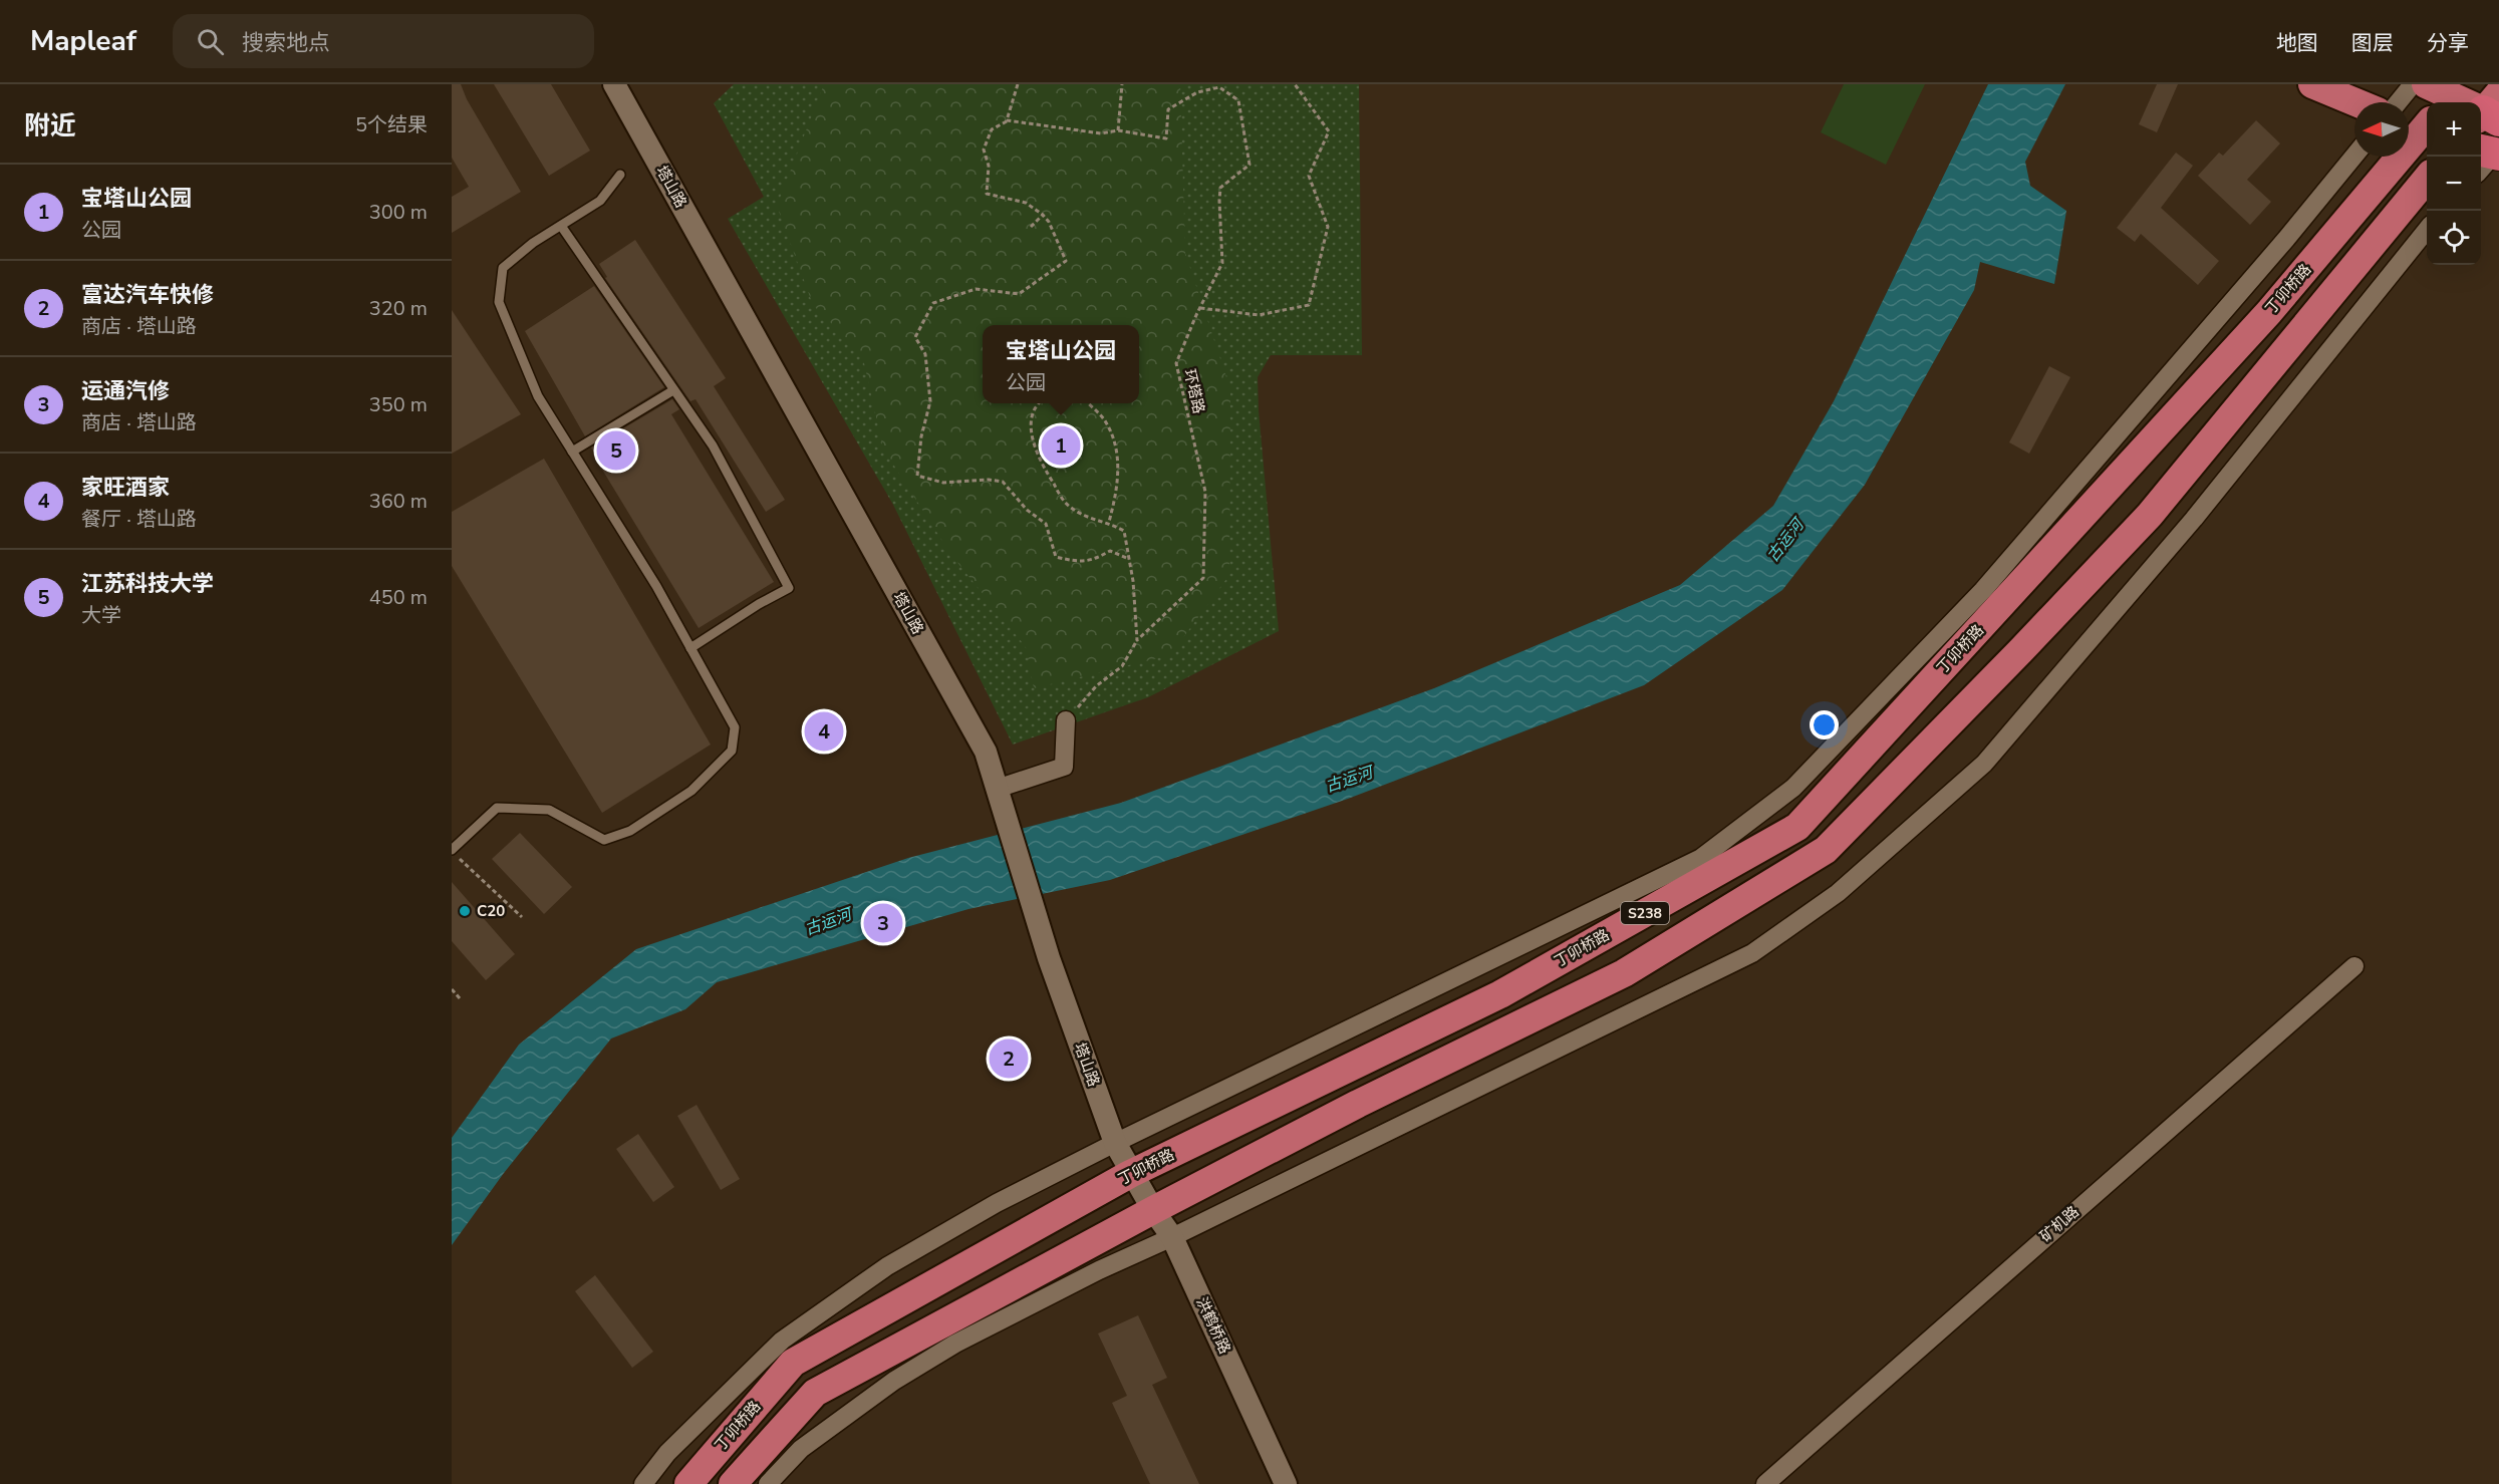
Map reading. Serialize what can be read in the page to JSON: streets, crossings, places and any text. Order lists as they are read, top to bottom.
{
  "streets": {
    "main road": ["丁卯桥路", "S238"],
    "street": ["塔山路", "矿机路", "洪鹤桥路"],
    "path": ["环塔路"]
  },
  "crossings": [
    ["塔山路", "丁卯桥路"],
    ["塔山路", "洪鹤桥路"],
    ["丁卯桥路", "洪鹤桥路"],
    ["S238", "洪鹤桥路"]
  ],
  "water": ["古运河"],
  "places": ["C20"],
  "north": "left",
  "page": {
    "header": "Mapleaf",
    "search": "搜索地点",
    "nav": ["地图", "图层", "分享"],
    "heading": ["附近", "5个结果"],
    "map_buttons": ["+", "−"],
    "list": [
      {
        "mark": "1",
        "name": "宝塔山公园",
        "note": "公园",
        "value": "300 m"
      },
      {
        "mark": "2",
        "name": "富达汽车快修",
        "note": "商店 · 塔山路",
        "value": "320 m"
      },
      {
        "mark": "3",
        "name": "运通汽修",
        "note": "商店 · 塔山路",
        "value": "350 m"
      },
      {
        "mark": "4",
        "name": "家旺酒家",
        "note": "餐厅 · 塔山路",
        "value": "360 m"
      },
      {
        "mark": "5",
        "name": "江苏科技大学",
        "note": "大学",
        "value": "450 m"
      }
    ],
    "popup": ["宝塔山公园", "公园"],
    "pins": [
      "1",
      "5",
      "4",
      "3",
      "2"
    ]
  }
}
